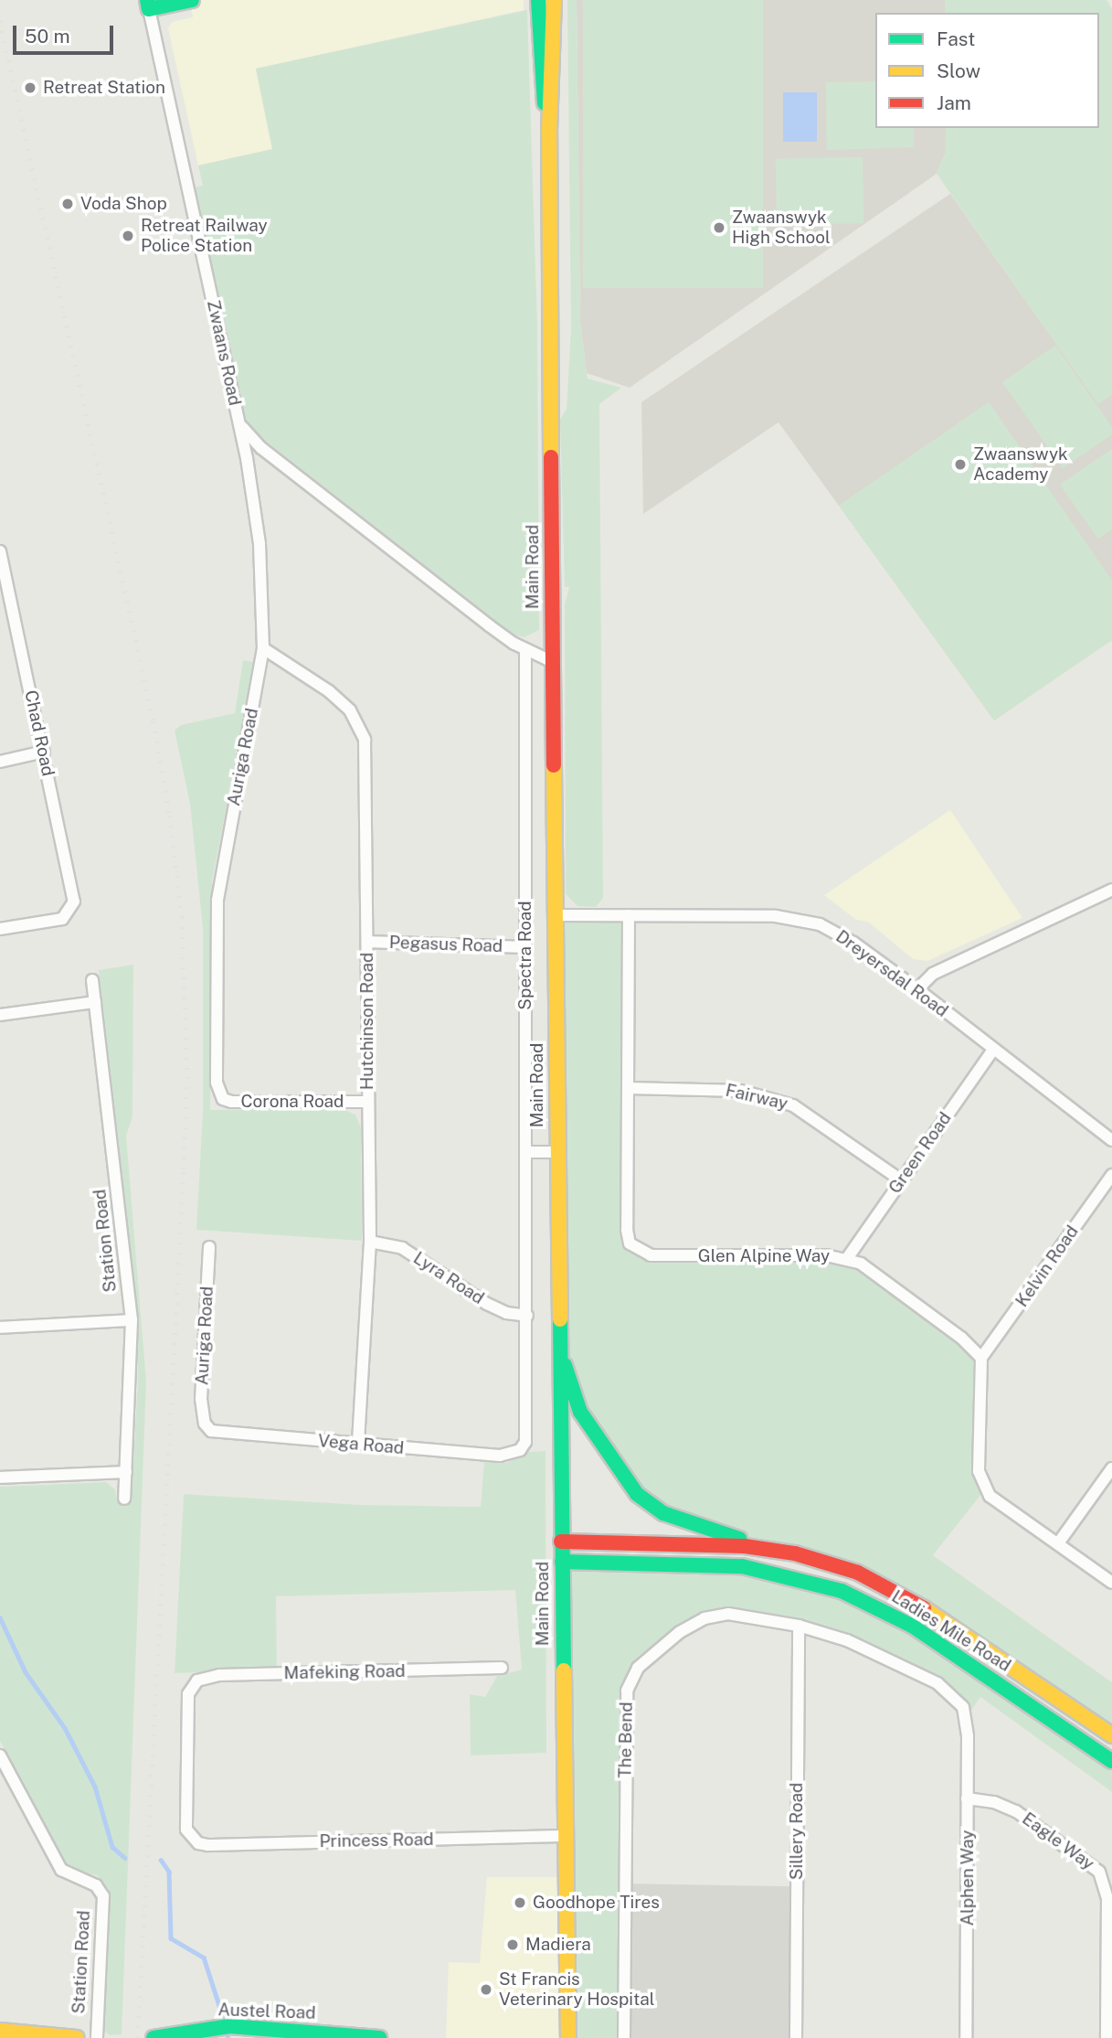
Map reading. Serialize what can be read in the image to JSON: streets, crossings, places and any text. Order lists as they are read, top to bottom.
{
  "streets": {
    "main road": ["Main Road", "Ladies Mile Road", "Austel Road"],
    "street": [
      "Zwaans Road",
      "Chad Road",
      "Auriga Road",
      "Pegasus Road",
      "Spectra Road",
      "Dreyersdal Road",
      "Hutchinson Road",
      "Fairway",
      "Corona Road",
      "Green Road",
      "Station Road",
      "Glen Alpine Way",
      "Kelvin Road",
      "Lyra Road",
      "Vega Road",
      "Mafeking Road",
      "The Bend",
      "Sillery Road",
      "Princess Road",
      "Eagle Way",
      "Alphen Way"
    ]
  },
  "crossings": [
    ["Zwaans Road", "Main Road"],
    ["Zwaans Road", "Auriga Road"],
    ["Zwaans Road", "Spectra Road"],
    ["Main Road", "Dreyersdal Road"],
    ["Main Road", "Ladies Mile Road"],
    ["Main Road", "Princess Road"],
    ["Auriga Road", "Hutchinson Road"],
    ["Auriga Road", "Corona Road"],
    ["Auriga Road", "Vega Road"],
    ["Pegasus Road", "Spectra Road"],
    ["Pegasus Road", "Hutchinson Road"],
    ["Spectra Road", "Lyra Road"],
    ["Spectra Road", "Vega Road"],
    ["Dreyersdal Road", "Green Road"],
    ["Dreyersdal Road", "Glen Alpine Way"],
    ["Hutchinson Road", "Corona Road"],
    ["Hutchinson Road", "Lyra Road"],
    ["Hutchinson Road", "Vega Road"],
    ["Fairway", "Green Road"],
    ["Fairway", "Glen Alpine Way"],
    ["Green Road", "Glen Alpine Way"],
    ["Glen Alpine Way", "Kelvin Road"],
    ["Mafeking Road", "Princess Road"],
    ["The Bend", "Sillery Road"],
    ["The Bend", "Alphen Way"],
    ["Eagle Way", "Alphen Way"]
  ],
  "places": [
    "Retreat Station",
    "Voda Shop",
    "Zwaanswyk High School",
    "Retreat Railway Police Station",
    "Zwaanswyk Academy",
    "Goodhope Tires",
    "Madiera",
    "St Francis Veterinary Hospital"
  ],
  "legend": ["Fast", "Slow", "Jam"],
  "scale_bar": "50 m"
}
